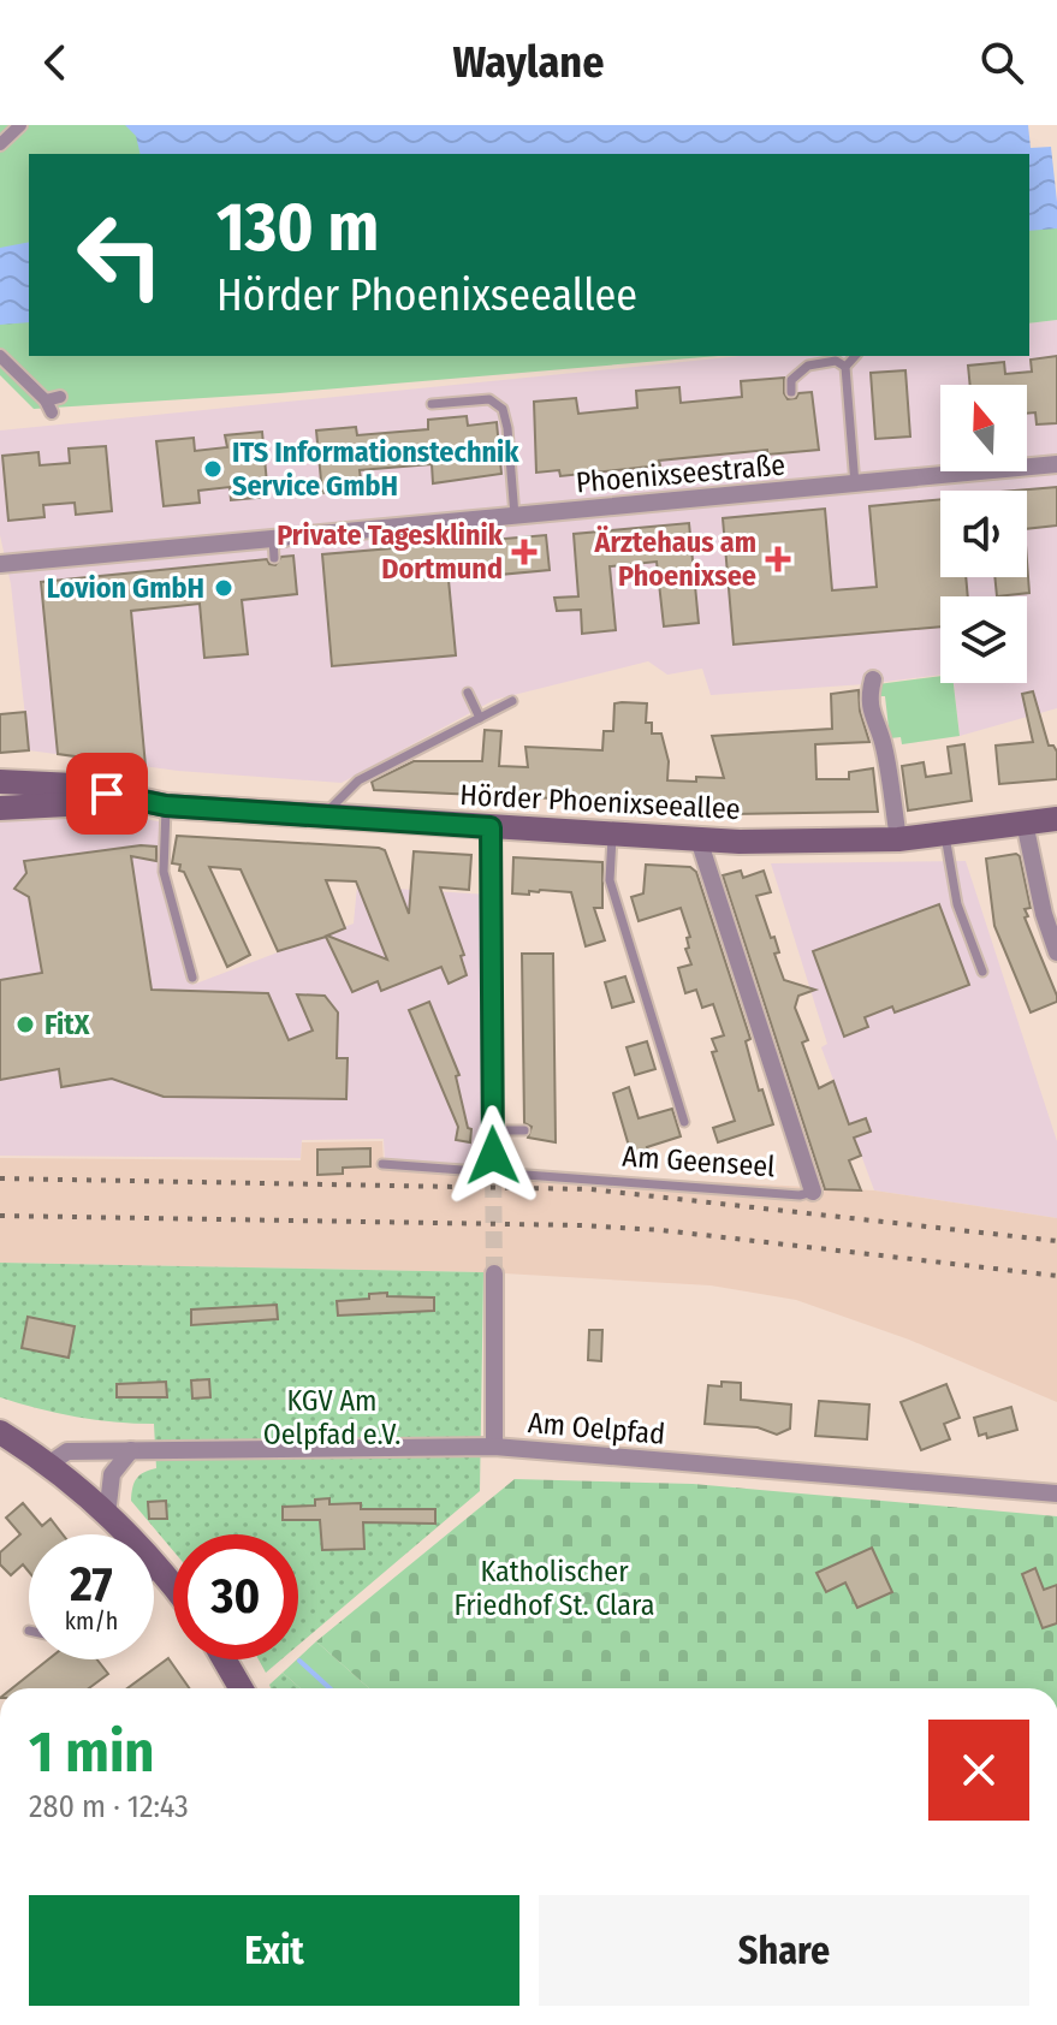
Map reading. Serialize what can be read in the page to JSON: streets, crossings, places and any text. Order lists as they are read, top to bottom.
{
  "streets": {
    "main road": ["Hörder Phoenixseeallee"],
    "street": ["Phoenixseestraße", "Am Geenseel", "Am Oelpfad"]
  },
  "crossings": [
    ["Hörder Phoenixseeallee", "Am Geenseel"]
  ],
  "parks": ["KGV Am Oelpfad e.V.", "Katholischer Friedhof St. Clara"],
  "places": {
    "other": ["ITS Informationstechnik Service GmbH", "Lovion GmbH", "FitX"],
    "health": ["Private Tagesklinik Dortmund", "Ärztehaus am Phoenixsee"]
  },
  "north": "top",
  "page": {
    "header": "Waylane",
    "turn": ["130 m", "Hörder Phoenixseeallee"],
    "speed": "27 km/h",
    "limit": "30",
    "heading": ["1 min", "280 m · 12:43"],
    "buttons": ["Exit", "Share"]
  }
}
